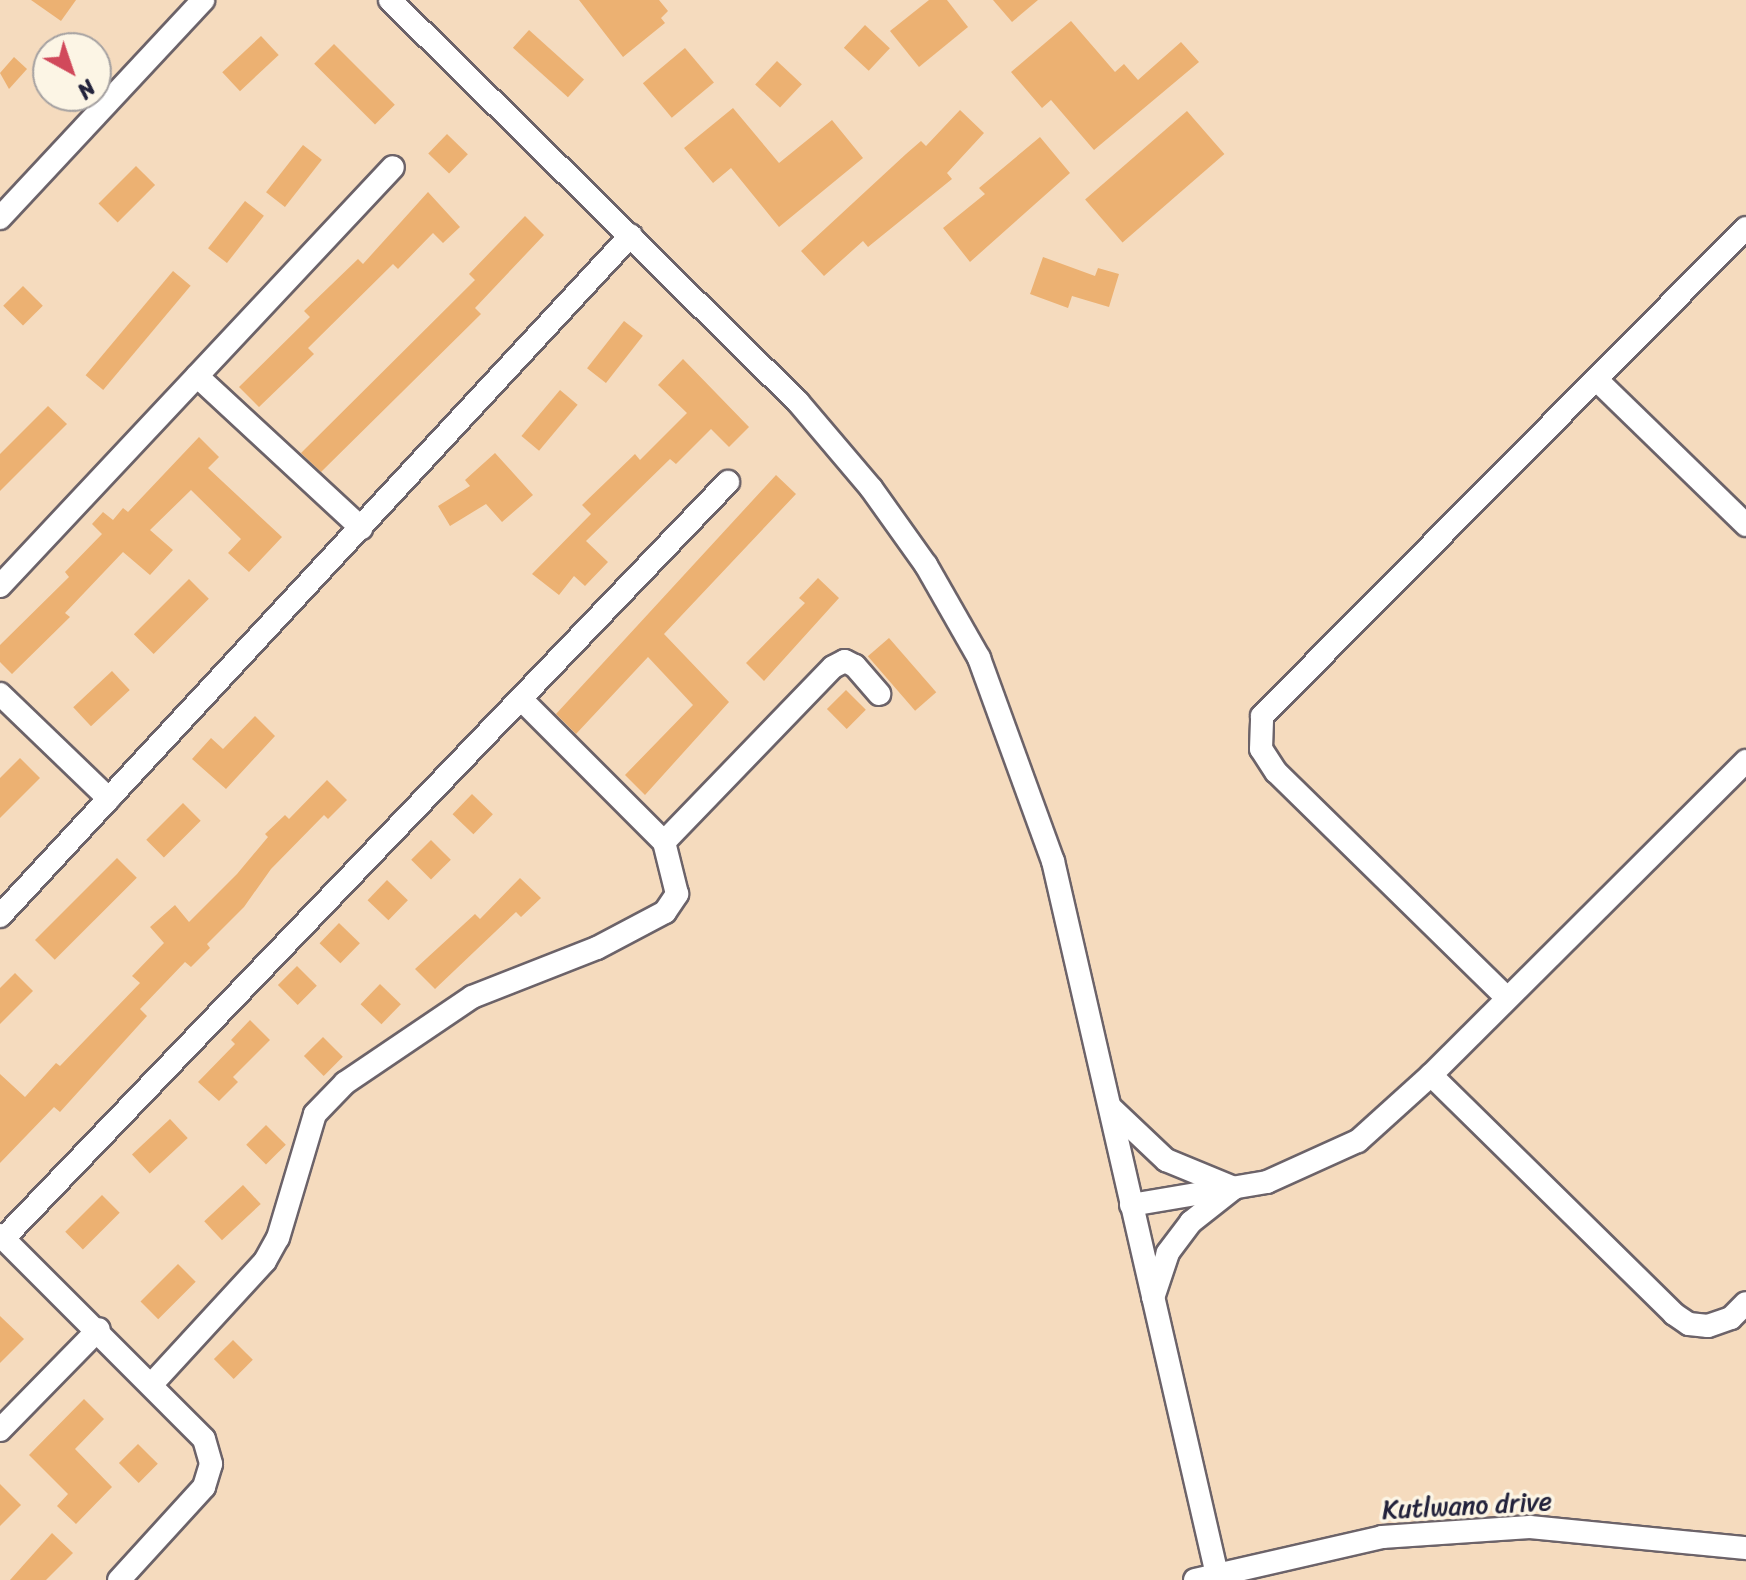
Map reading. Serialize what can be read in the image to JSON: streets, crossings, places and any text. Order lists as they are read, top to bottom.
{
  "streets": {
    "street": ["Kutlwano drive"]
  },
  "north": "bottom right"
}
